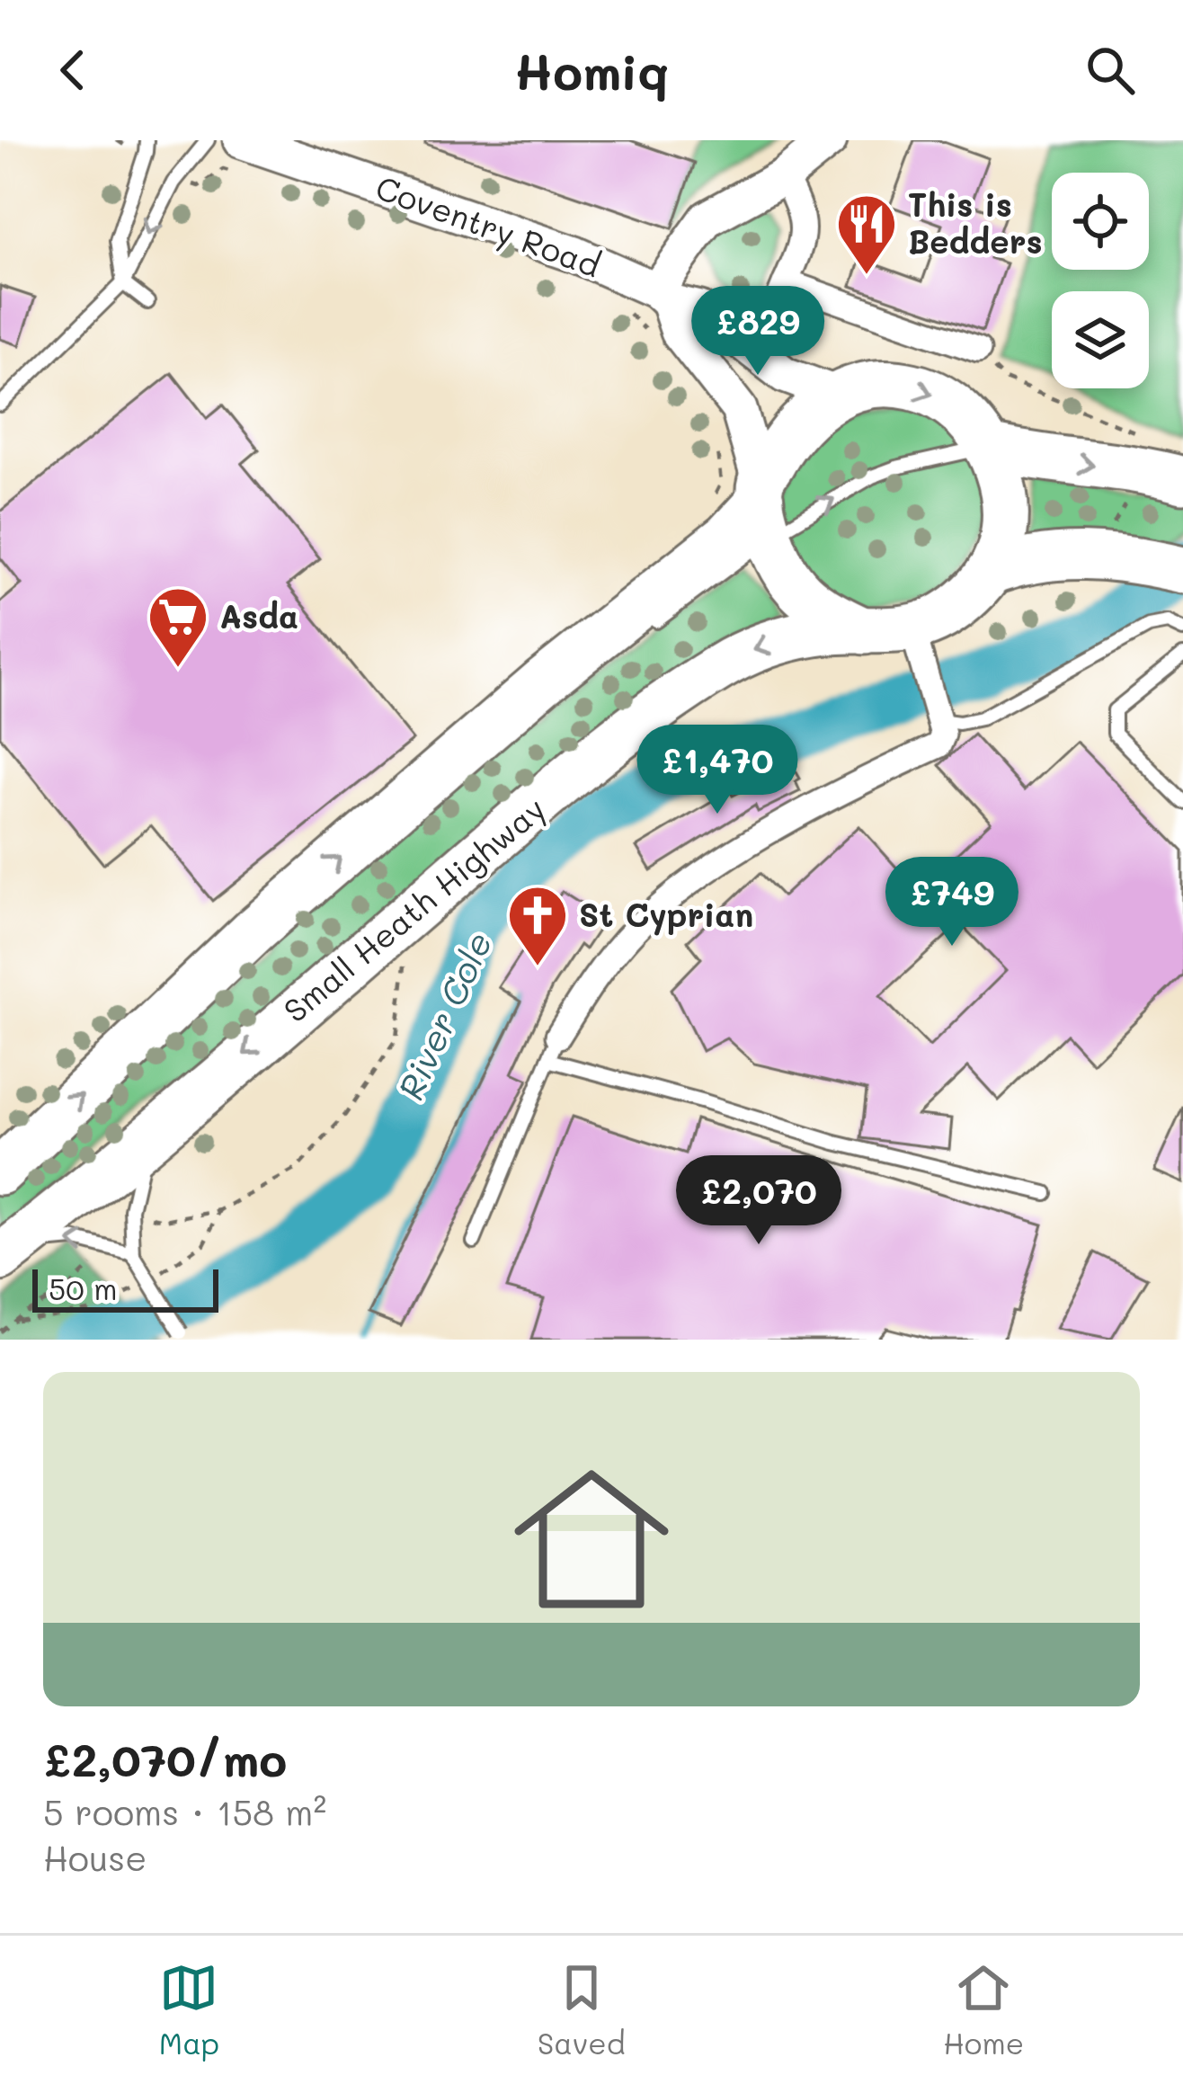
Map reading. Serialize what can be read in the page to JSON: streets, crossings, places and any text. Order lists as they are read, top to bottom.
{
  "streets": {
    "highway": ["Small Heath Highway"],
    "street": ["Coventry Road"]
  },
  "water": ["River Cole"],
  "places": {
    "restaurant": ["This is Bedders"],
    "supermarket": ["Asda"],
    "church": ["St Cyprian"]
  },
  "scale_bar": "50 m",
  "page": {
    "header": "Homiq",
    "price": [
      "£829",
      "£1,470",
      "£749",
      "£2,070"
    ],
    "scale": "50 m",
    "list": [
      {
        "name": "£2,070/mo",
        "note": "5 rooms · 158 m² · House"
      }
    ],
    "tabs": ["Map", "Saved", "Home"]
  }
}
